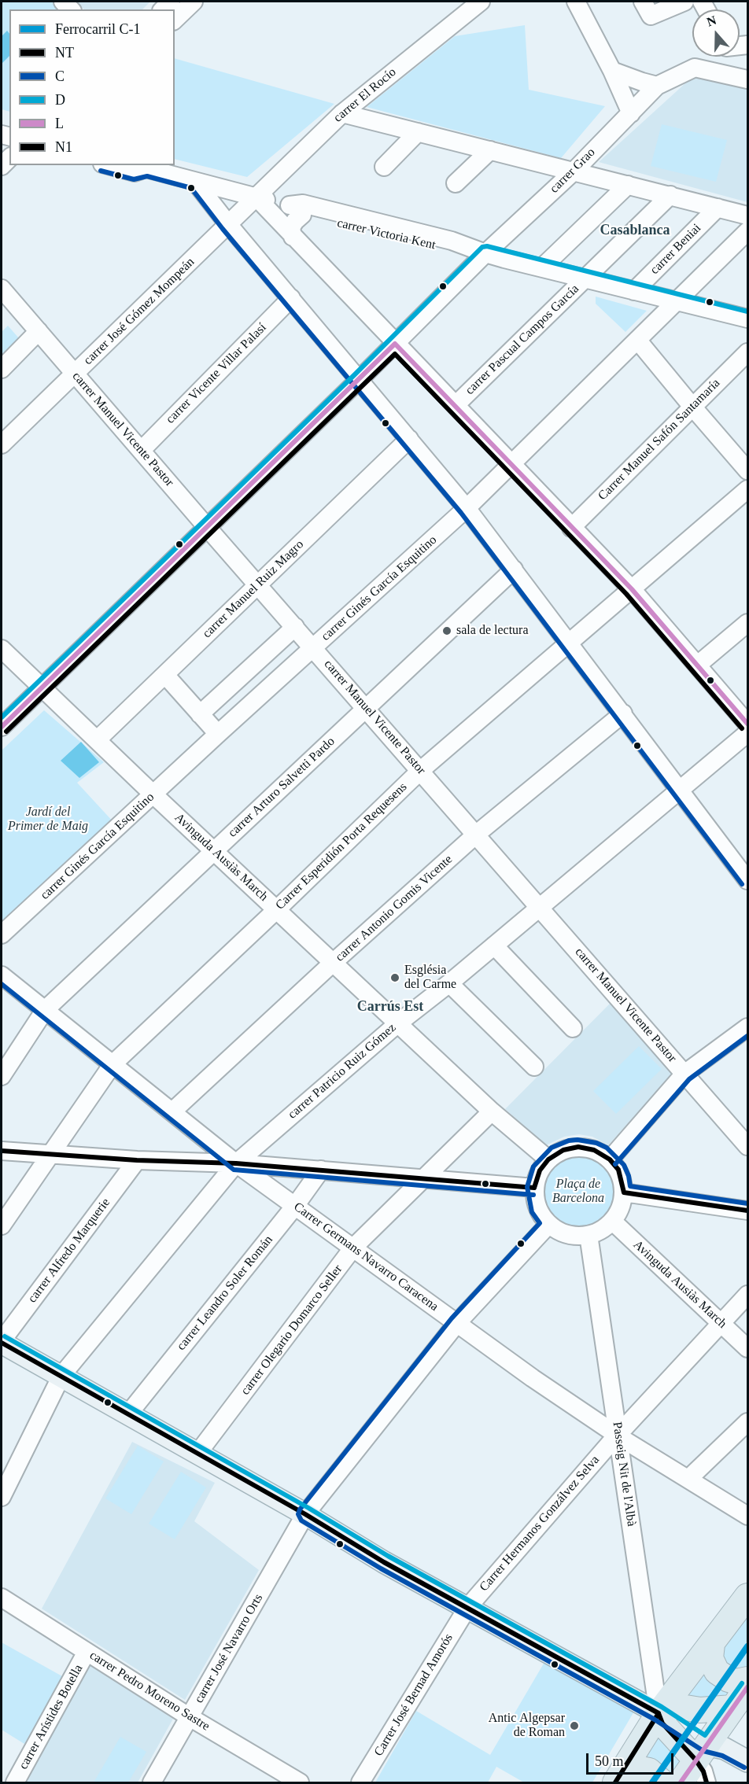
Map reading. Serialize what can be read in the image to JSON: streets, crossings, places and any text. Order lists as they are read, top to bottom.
{
  "streets": {
    "street": [
      "carrer El Rocío",
      "carrer Grao",
      "carrer Victoria Kent",
      "carrer Beniai",
      "carrer José Gómez Mompeán",
      "carrer Pascual Campos García",
      "carrer Vicente Villar Palasí",
      "carrer Manuel Vicente Pastor",
      "Carrer Manuel Safón Santamaría",
      "carrer Ginés García Esquitino",
      "carrer Manuel Ruiz Magro",
      "carrer Arturo Salvetti Pardo",
      "Carrer Esperidión Porta Requesens",
      "Avinguda Ausiàs March",
      "carrer Antonio Gomis Vicente",
      "carrer Patricio Ruiz Gómez",
      "carrer Alfredo Marquerie",
      "Carrer Germans Navarro Caracena",
      "carrer Leandro Soler Román",
      "carrer Olegario Domarco Seller",
      "Passeig Nit de l'Albà",
      "Carrer Hermanos Gonzálvez Selva",
      "carrer José Navarro Orts",
      "carrer Pedro Moreno Sastre",
      "Carrer José Bernad Amorós",
      "carrer Arístides Botella"
    ]
  },
  "crossings": [
    ["carrer El Rocío", "carrer Victoria Kent"],
    ["carrer El Rocío", "carrer José Gómez Mompeán"],
    ["carrer Grao", "carrer Victoria Kent"],
    ["carrer Grao", "carrer Manuel Vicente Pastor"],
    ["carrer Grao", "Avinguda Ausiàs March"],
    ["carrer Victoria Kent", "carrer Beniai"],
    ["carrer Victoria Kent", "carrer José Gómez Mompeán"],
    ["carrer Victoria Kent", "carrer Pascual Campos García"],
    ["carrer Victoria Kent", "carrer Ginés García Esquitino"],
    ["carrer José Gómez Mompeán", "carrer Manuel Vicente Pastor"],
    ["carrer Vicente Villar Palasí", "carrer Manuel Vicente Pastor"],
    ["carrer Manuel Vicente Pastor", "carrer Ginés García Esquitino"],
    ["carrer Manuel Vicente Pastor", "carrer Manuel Ruiz Magro"],
    ["carrer Manuel Vicente Pastor", "carrer Arturo Salvetti Pardo"],
    ["carrer Manuel Vicente Pastor", "Carrer Esperidión Porta Requesens"],
    ["carrer Manuel Vicente Pastor", "carrer Antonio Gomis Vicente"],
    ["carrer Manuel Vicente Pastor", "carrer Patricio Ruiz Gómez"],
    ["carrer Ginés García Esquitino", "Avinguda Ausiàs March"],
    ["carrer Manuel Ruiz Magro", "Avinguda Ausiàs March"],
    ["carrer Arturo Salvetti Pardo", "Avinguda Ausiàs March"],
    ["carrer Arturo Salvetti Pardo", "Carrer Germans Navarro Caracena"],
    ["Carrer Esperidión Porta Requesens", "Avinguda Ausiàs March"],
    ["Carrer Esperidión Porta Requesens", "Carrer Germans Navarro Caracena"],
    ["Avinguda Ausiàs March", "carrer Antonio Gomis Vicente"],
    ["Avinguda Ausiàs March", "carrer Patricio Ruiz Gómez"],
    ["Avinguda Ausiàs March", "carrer Olegario Domarco Seller"],
    ["Avinguda Ausiàs March", "Passeig Nit de l'Albà"],
    ["Avinguda Ausiàs March", "Carrer Hermanos Gonzálvez Selva"],
    ["Avinguda Ausiàs March", "carrer José Navarro Orts"],
    ["carrer Antonio Gomis Vicente", "Carrer Germans Navarro Caracena"],
    ["carrer Patricio Ruiz Gómez", "Carrer Germans Navarro Caracena"],
    ["Carrer Germans Navarro Caracena", "carrer Leandro Soler Román"],
    ["Carrer Germans Navarro Caracena", "carrer Olegario Domarco Seller"],
    ["Carrer Germans Navarro Caracena", "Passeig Nit de l'Albà"],
    ["Carrer Germans Navarro Caracena", "Carrer Hermanos Gonzálvez Selva"],
    ["Carrer Germans Navarro Caracena", "carrer José Navarro Orts"],
    ["Passeig Nit de l'Albà", "Carrer Hermanos Gonzálvez Selva"],
    ["Passeig Nit de l'Albà", "carrer José Navarro Orts"],
    ["Carrer Hermanos Gonzálvez Selva", "Carrer José Bernad Amorós"],
    ["carrer José Navarro Orts", "carrer Pedro Moreno Sastre"],
    ["carrer Pedro Moreno Sastre", "carrer Arístides Botella"]
  ],
  "districts": ["Casablanca", "Carrús Est"],
  "parks": ["Jardí del Primer de Maig", "Plaça de Barcelona"],
  "places": ["sala de lectura", "Església del Carme", "Antic Algepsar de Roman"],
  "lines": [
    "transit line C",
    "transit line D",
    "transit line L",
    "transit line N1",
    "transit line NT",
    "rail line C-1"
  ],
  "legend": [
    "Ferrocarril C-1",
    "NT",
    "C",
    "D",
    "L",
    "N1"
  ],
  "scale_bar": "50 m",
  "north": "top"
}
